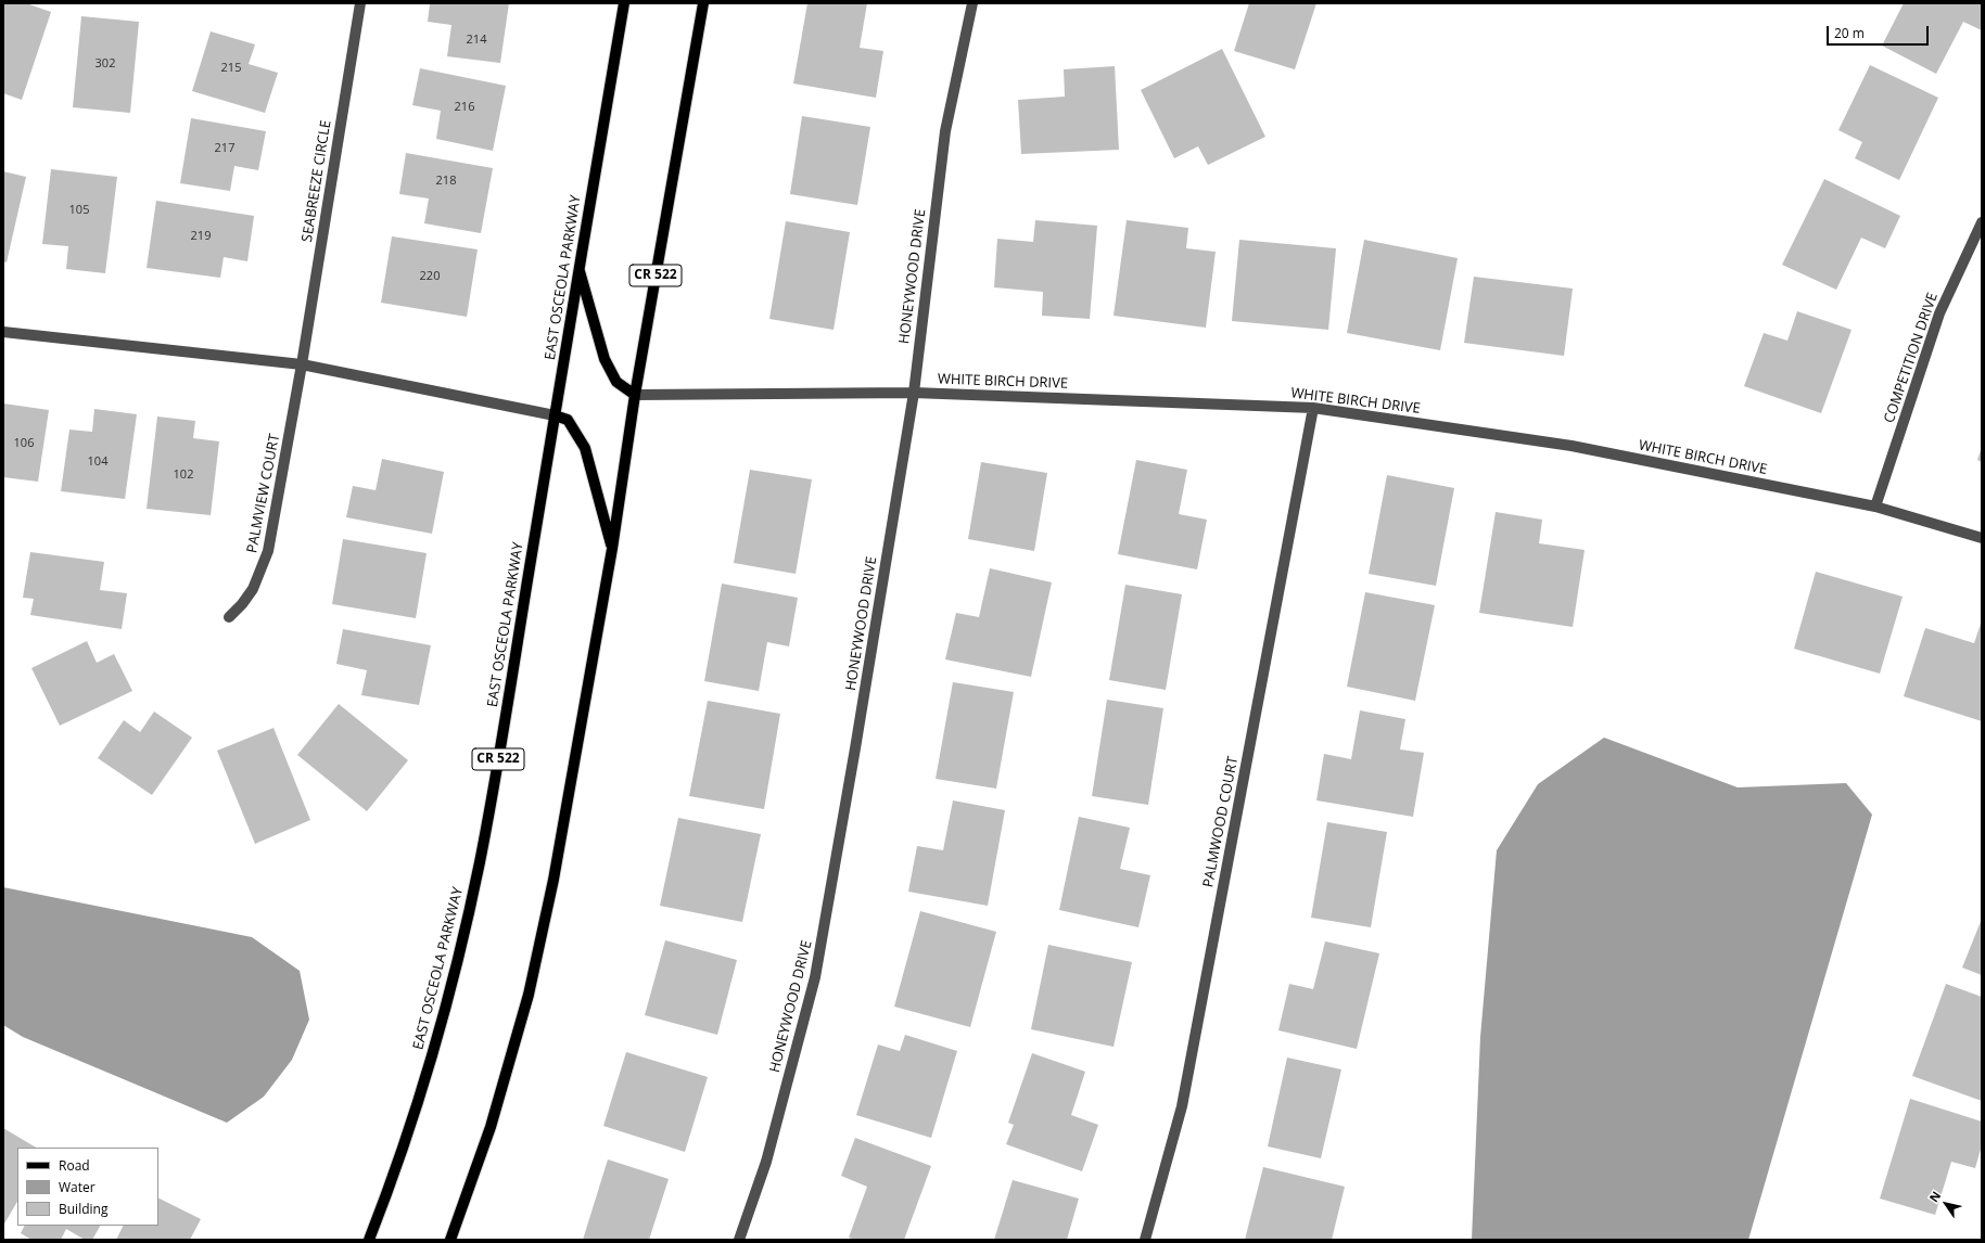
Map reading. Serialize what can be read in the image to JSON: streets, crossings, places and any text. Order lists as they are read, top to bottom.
{
  "streets": {
    "main road": ["CR 522", "EAST OSCEOLA PARKWAY"],
    "street": [
      "SEABREEZE CIRCLE",
      "HONEYWOOD DRIVE",
      "COMPETITION DRIVE",
      "WHITE BIRCH DRIVE",
      "PALMVIEW COURT",
      "PALMWOOD COURT"
    ]
  },
  "crossings": [
    ["SEABREEZE CIRCLE", "PALMVIEW COURT"],
    ["CR 522", "WHITE BIRCH DRIVE"],
    ["HONEYWOOD DRIVE", "WHITE BIRCH DRIVE"],
    ["COMPETITION DRIVE", "WHITE BIRCH DRIVE"],
    ["WHITE BIRCH DRIVE", "PALMWOOD COURT"]
  ],
  "house_numbers": [
    "214",
    "302",
    "215",
    "216",
    "217",
    "218",
    "105",
    "219",
    "220",
    "106",
    "104",
    "102"
  ],
  "legend": ["Road", "Water", "Building"],
  "scale_bar": "20 m",
  "north": "top left"
}
